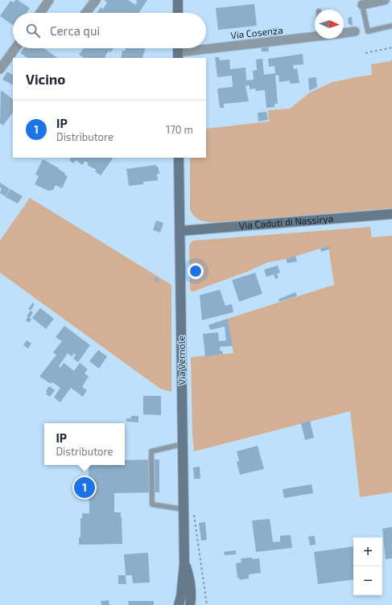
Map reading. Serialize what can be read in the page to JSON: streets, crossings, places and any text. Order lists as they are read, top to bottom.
{
  "streets": {
    "main road": ["Via Caduti di Nassirya", "Via Vernole"],
    "street": ["Via Cosenza"]
  },
  "crossings": [
    ["Via Caduti di Nassirya", "Via Vernole"]
  ],
  "north": "right",
  "page": {
    "search": "Cerca qui",
    "heading": "Vicino",
    "list": [
      {
        "mark": "1",
        "name": "IP",
        "note": "Distributore",
        "value": "170 m"
      }
    ],
    "popup": ["IP", "Distributore"],
    "pins": "1",
    "map_buttons": ["+", "−"]
  }
}
